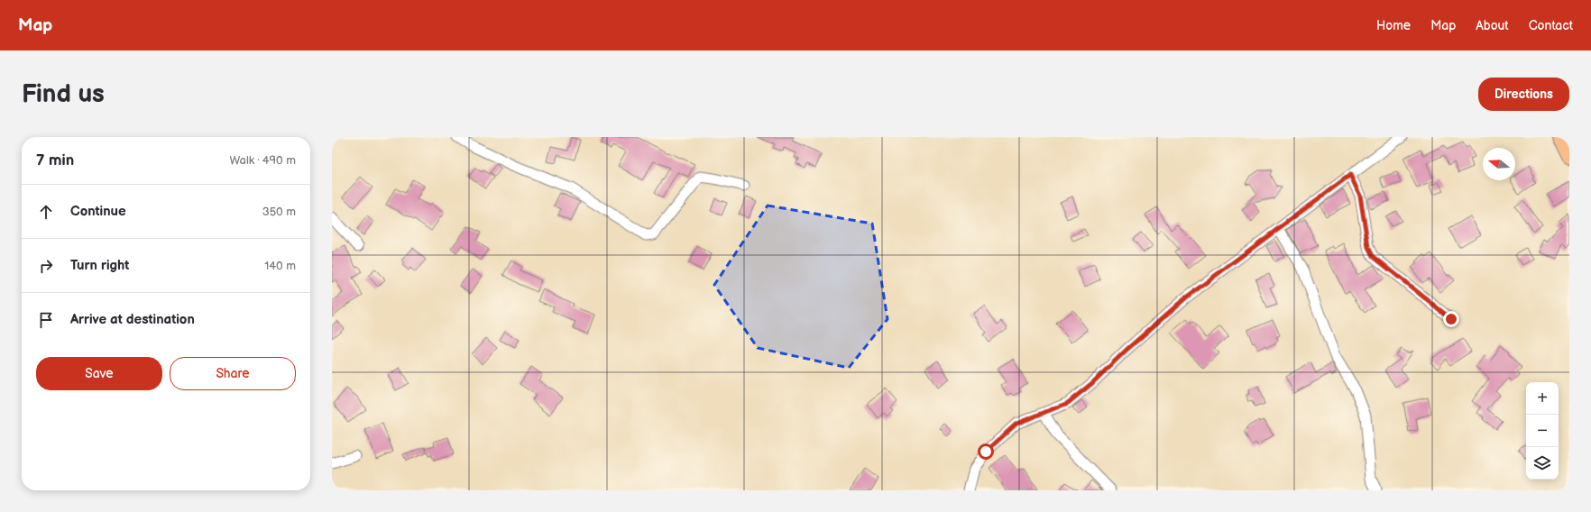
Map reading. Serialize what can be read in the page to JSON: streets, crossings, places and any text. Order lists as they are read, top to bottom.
{
  "north": "left",
  "page": {
    "header": "Map",
    "nav": [
      "Home",
      "Map",
      "About",
      "Contact"
    ],
    "buttons": [
      "Directions",
      ["Save", "Share"]
    ],
    "title": "Find us",
    "heading": ["7 min", "Walk · 490 m"],
    "list": [
      ["Continue", "350 m"],
      ["Turn right", "140 m"],
      "Arrive at destination"
    ],
    "map_buttons": ["+", "−"]
  }
}
